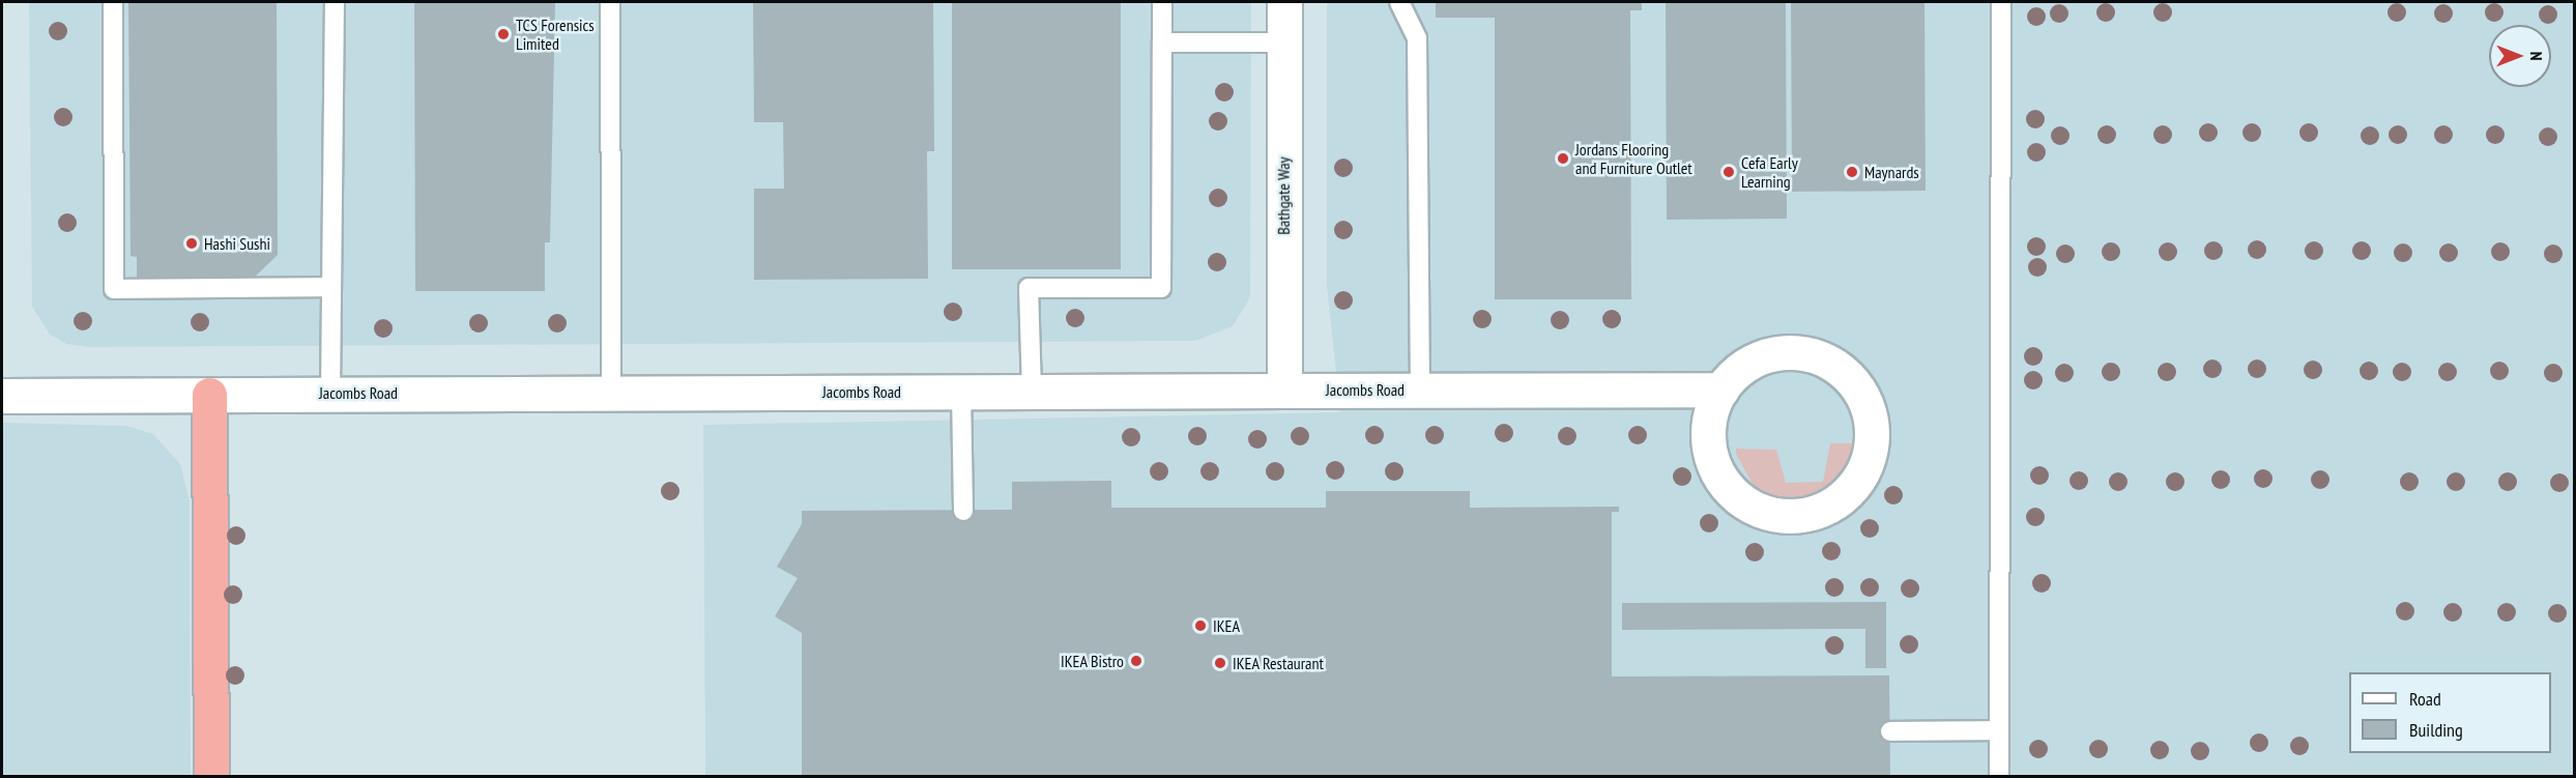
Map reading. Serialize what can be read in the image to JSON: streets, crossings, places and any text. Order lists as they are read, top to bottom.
{
  "streets": {
    "street": ["Bathgate Way", "Jacombs Road"]
  },
  "crossings": [
    ["Bathgate Way", "Jacombs Road"]
  ],
  "places": [
    "TCS Forensics Limited",
    "Jordans Flooring and Furniture Outlet",
    "Cefa Early Learning",
    "Maynards",
    "Hashi Sushi",
    "IKEA",
    "IKEA Bistro",
    "IKEA Restaurant"
  ],
  "legend": ["Road", "Building"],
  "north": "right"
}
